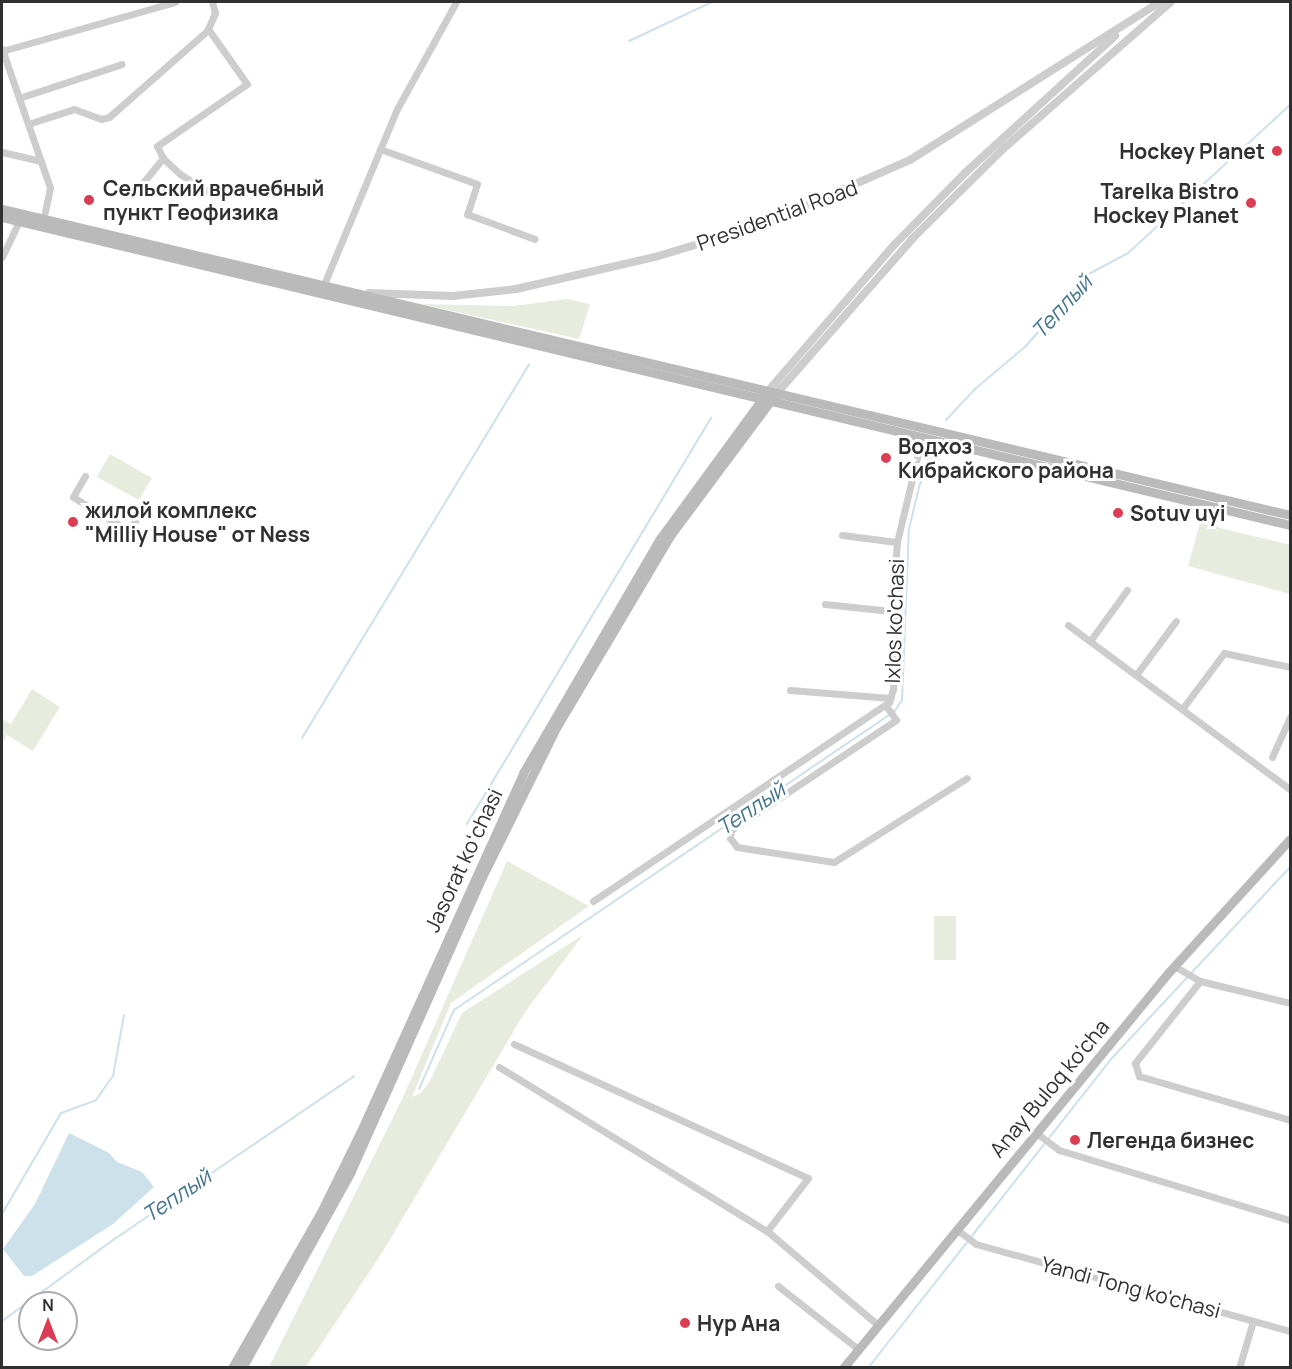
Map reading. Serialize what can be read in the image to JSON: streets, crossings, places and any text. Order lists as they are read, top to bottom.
{
  "streets": {
    "main road": ["Jasorat koʻchasi", "Anay Buloq ko'cha"],
    "street": ["Presidential Road", "Ixlos ko'chasi", "Yandi Tong ko'chasi"]
  },
  "crossings": [
    ["Anay Buloq ko'cha", "Yandi Tong ko'chasi"]
  ],
  "water": ["Теплый"],
  "places": [
    "Hockey Planet",
    "Сельский врачебный пункт Геофизика",
    "Tarelka Bistro Hockey Planet",
    "Водхоз Кибрайского района",
    "Sotuv uyi",
    "жилой комплекс \"Milliy House\" от Ness",
    "Легенда бизнес",
    "Нур Ана"
  ],
  "north": "top"
}
